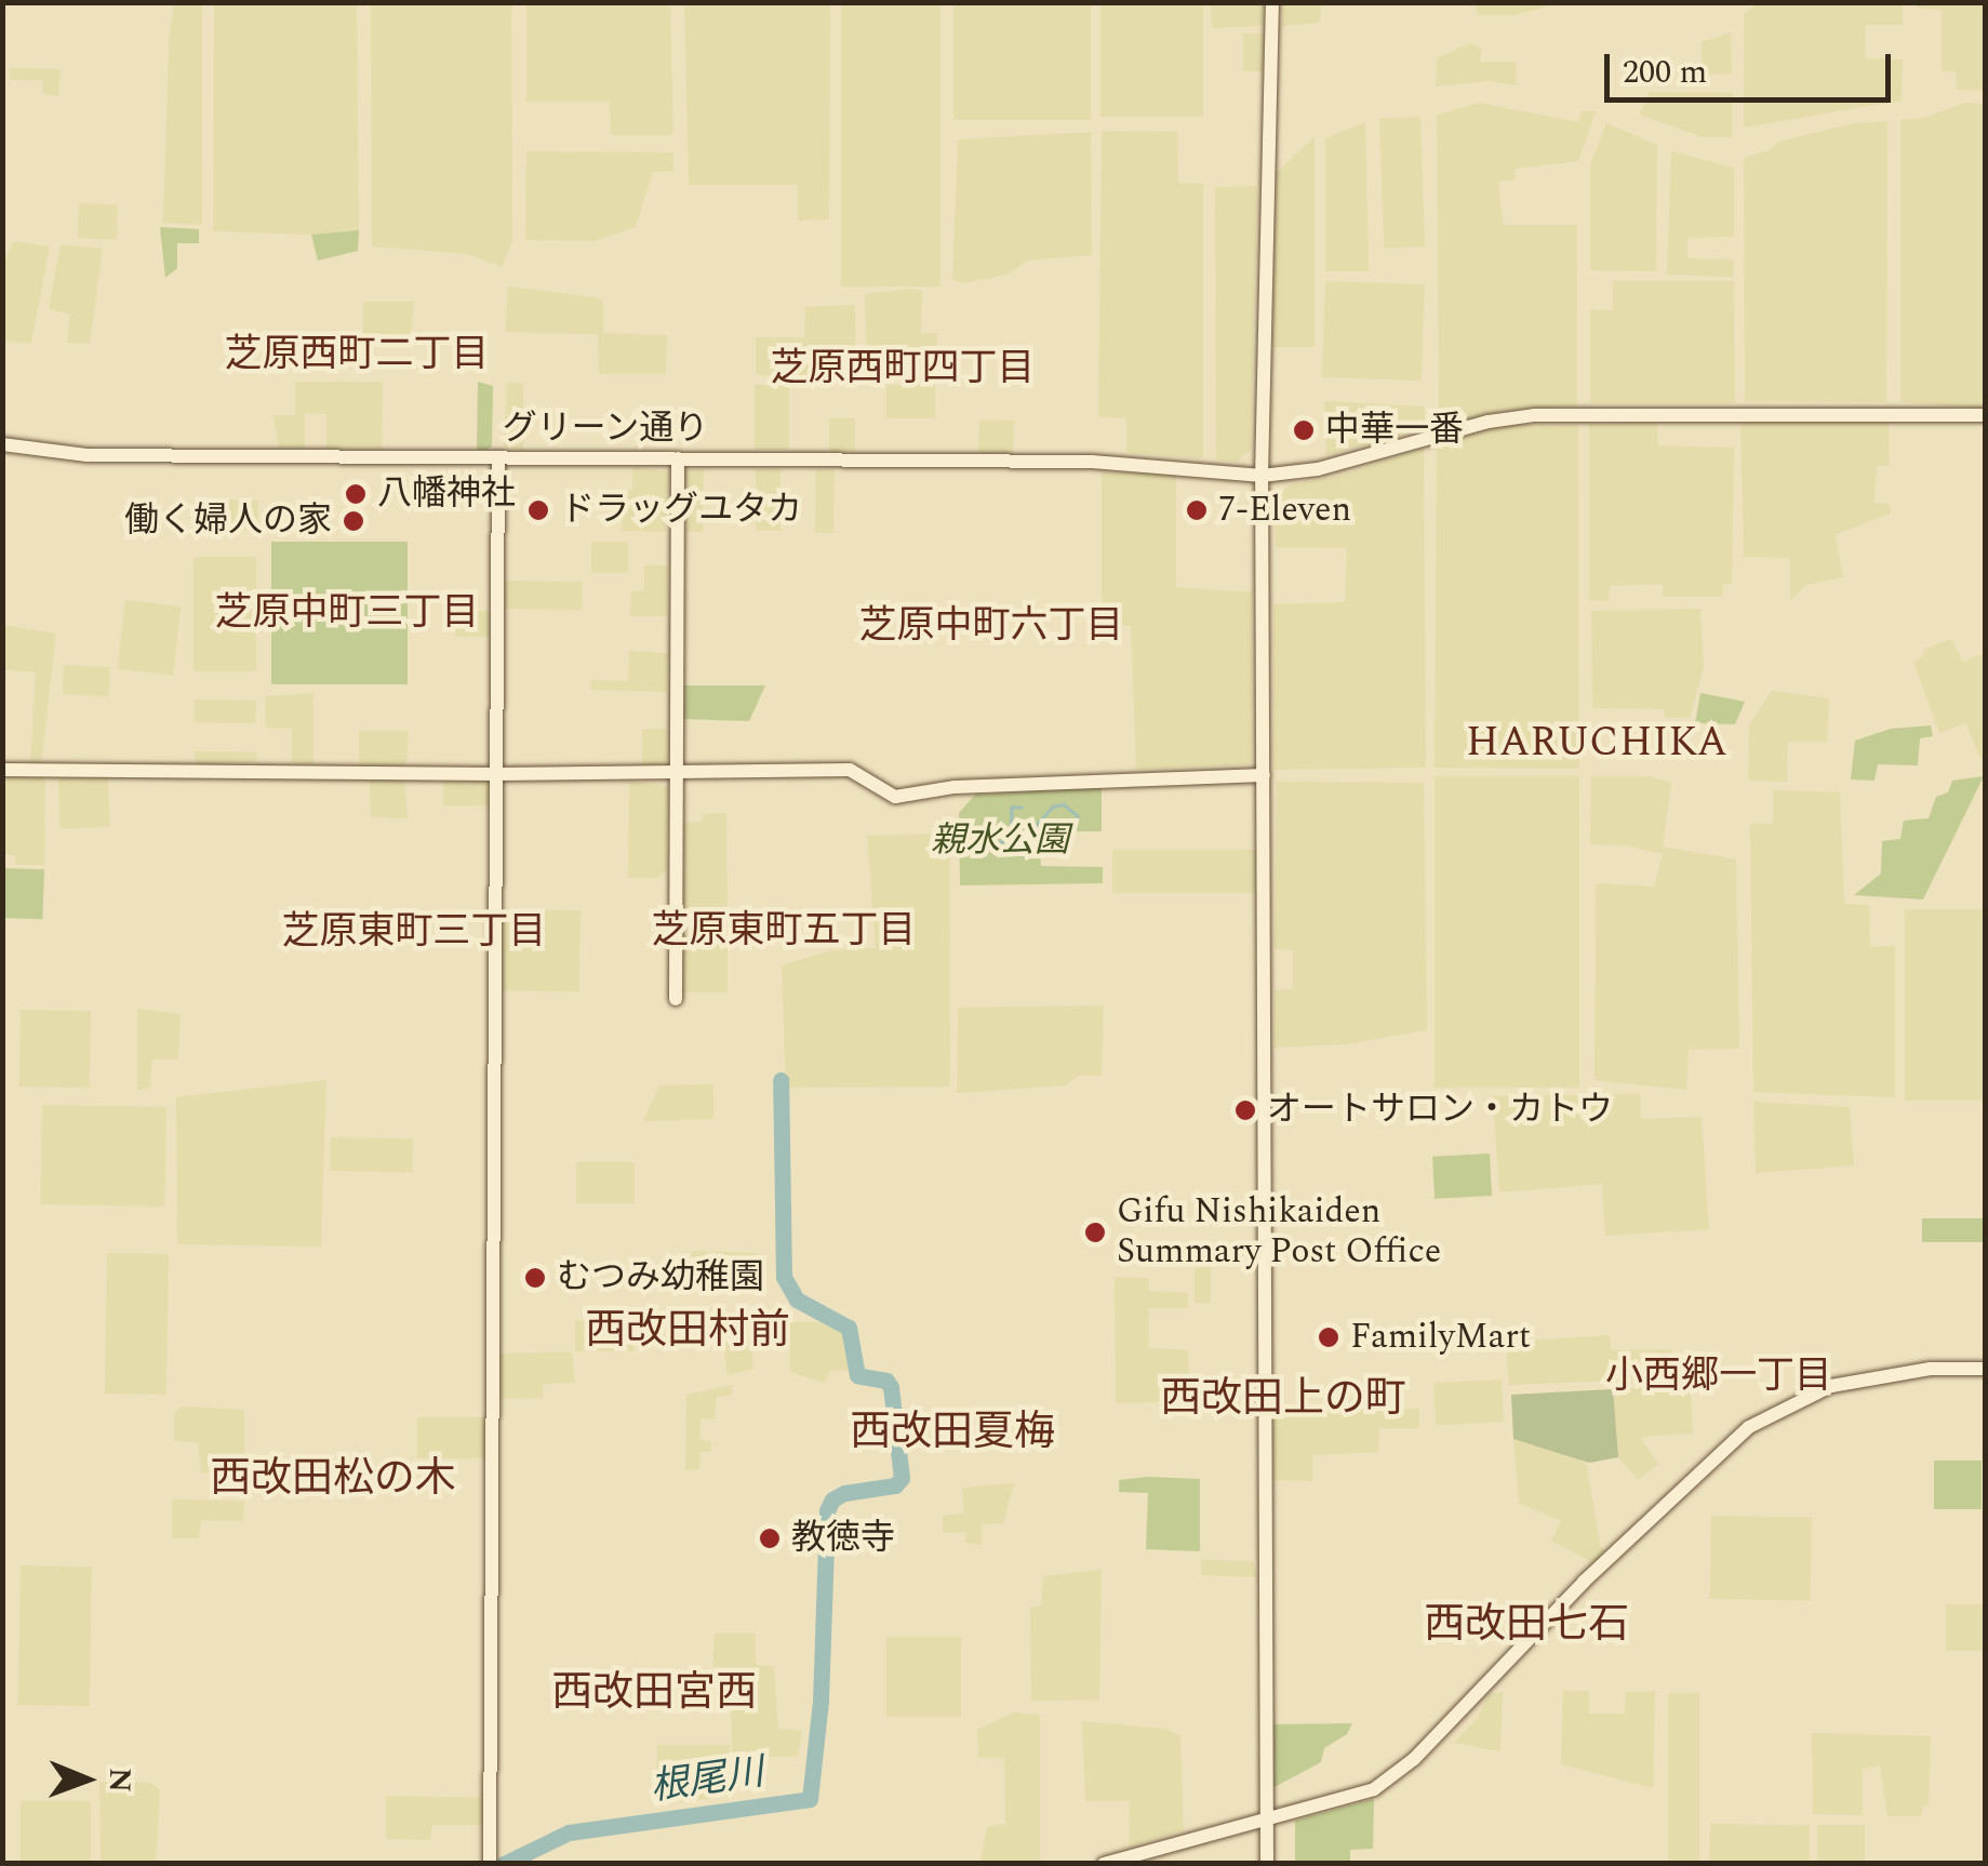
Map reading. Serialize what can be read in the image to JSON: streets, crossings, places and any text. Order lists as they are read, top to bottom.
{
  "streets": {
    "street": ["グリーン通り"]
  },
  "districts": [
    "芝原西町二丁目",
    "芝原西町四丁目",
    "芝原中町三丁目",
    "芝原中町六丁目",
    "HARUCHIKA",
    "芝原東町五丁目",
    "芝原東町三丁目",
    "西改田村前",
    "小西郷一丁目",
    "西改田上の町",
    "西改田夏梅",
    "西改田松の木",
    "西改田七石",
    "西改田宮西"
  ],
  "water": ["根尾川"],
  "parks": ["親水公園"],
  "places": [
    "中華一番",
    "八幡神社",
    "ドラッグユタカ",
    "7-Eleven",
    "働く婦人の家",
    "オートサロン・カトウ",
    "Gifu Nishikaiden Summary Post Office",
    "むつみ幼稚園",
    "FamilyMart",
    "教徳寺"
  ],
  "scale_bar": "200 m",
  "north": "right"
}
